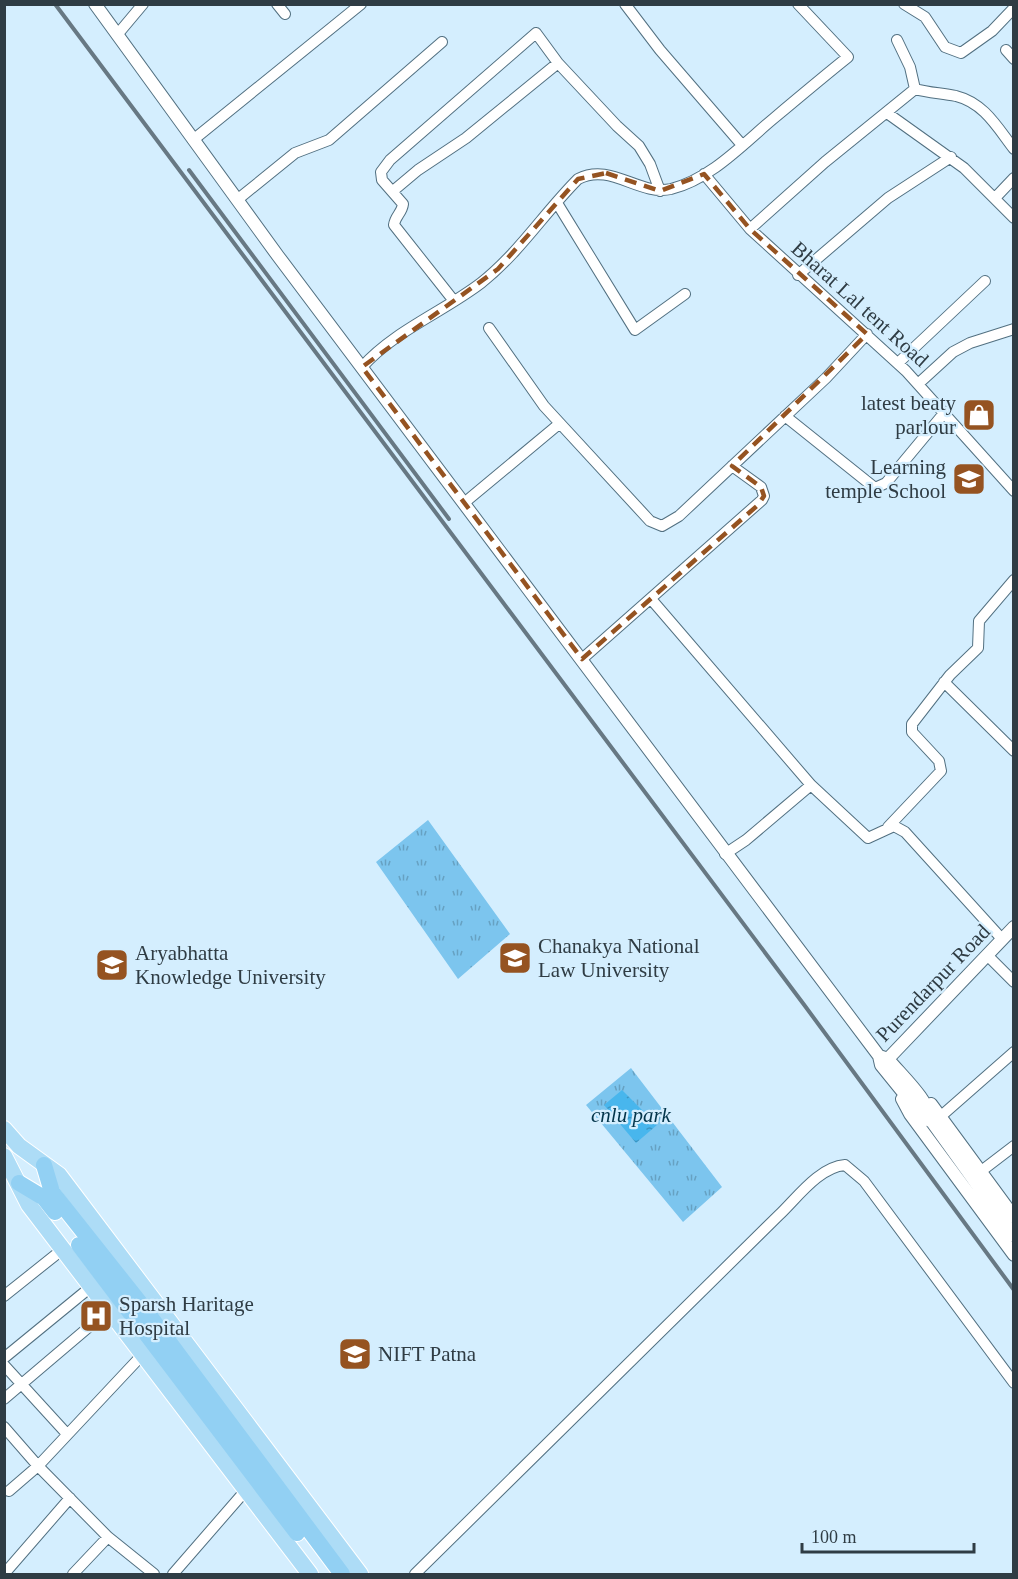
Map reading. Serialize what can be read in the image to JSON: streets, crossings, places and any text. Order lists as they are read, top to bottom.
{
  "streets": {
    "street": ["Bharat Lal tent Road", "Purendarpur Road"]
  },
  "parks": ["cnlu park"],
  "places": {
    "shop": ["latest beaty parlour"],
    "school or university": [
      "Learning temple School",
      "Chanakya National Law University",
      "Aryabhatta Knowledge University",
      "NIFT Patna"
    ],
    "hospital": ["Sparsh Haritage Hospital"]
  },
  "scale_bar": "100 m"
}
